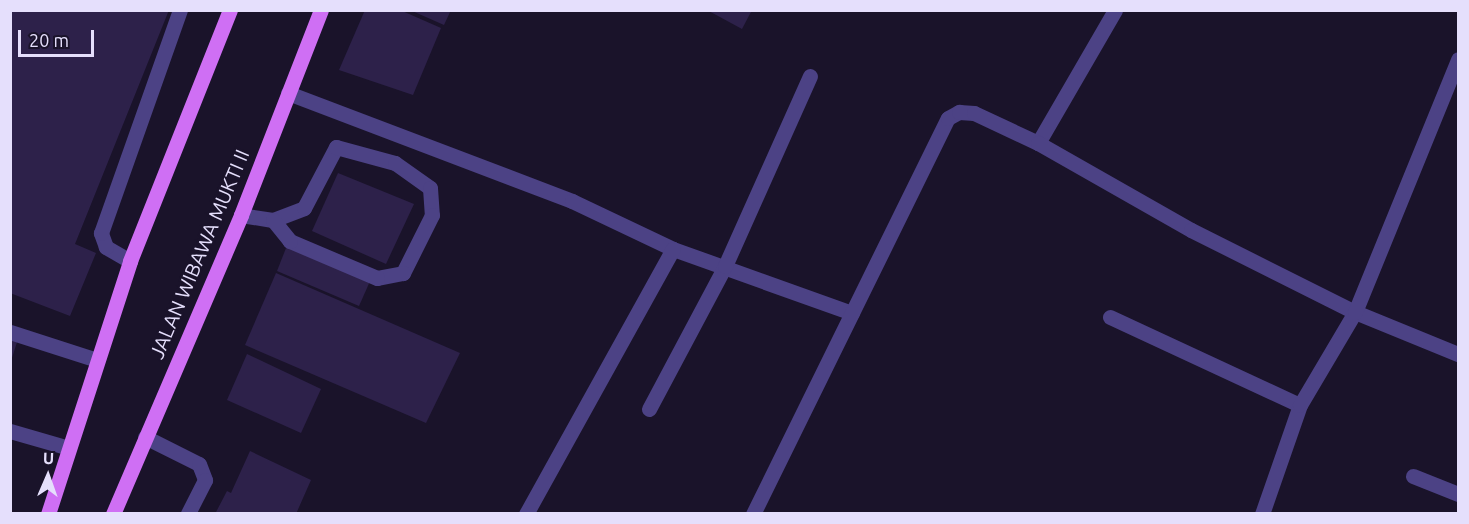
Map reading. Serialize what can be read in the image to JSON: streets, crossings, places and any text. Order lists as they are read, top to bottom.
{
  "streets": {
    "main road": ["JALAN WIBAWA MUKTI II"]
  },
  "scale_bar": "20 m",
  "north": "top"
}
